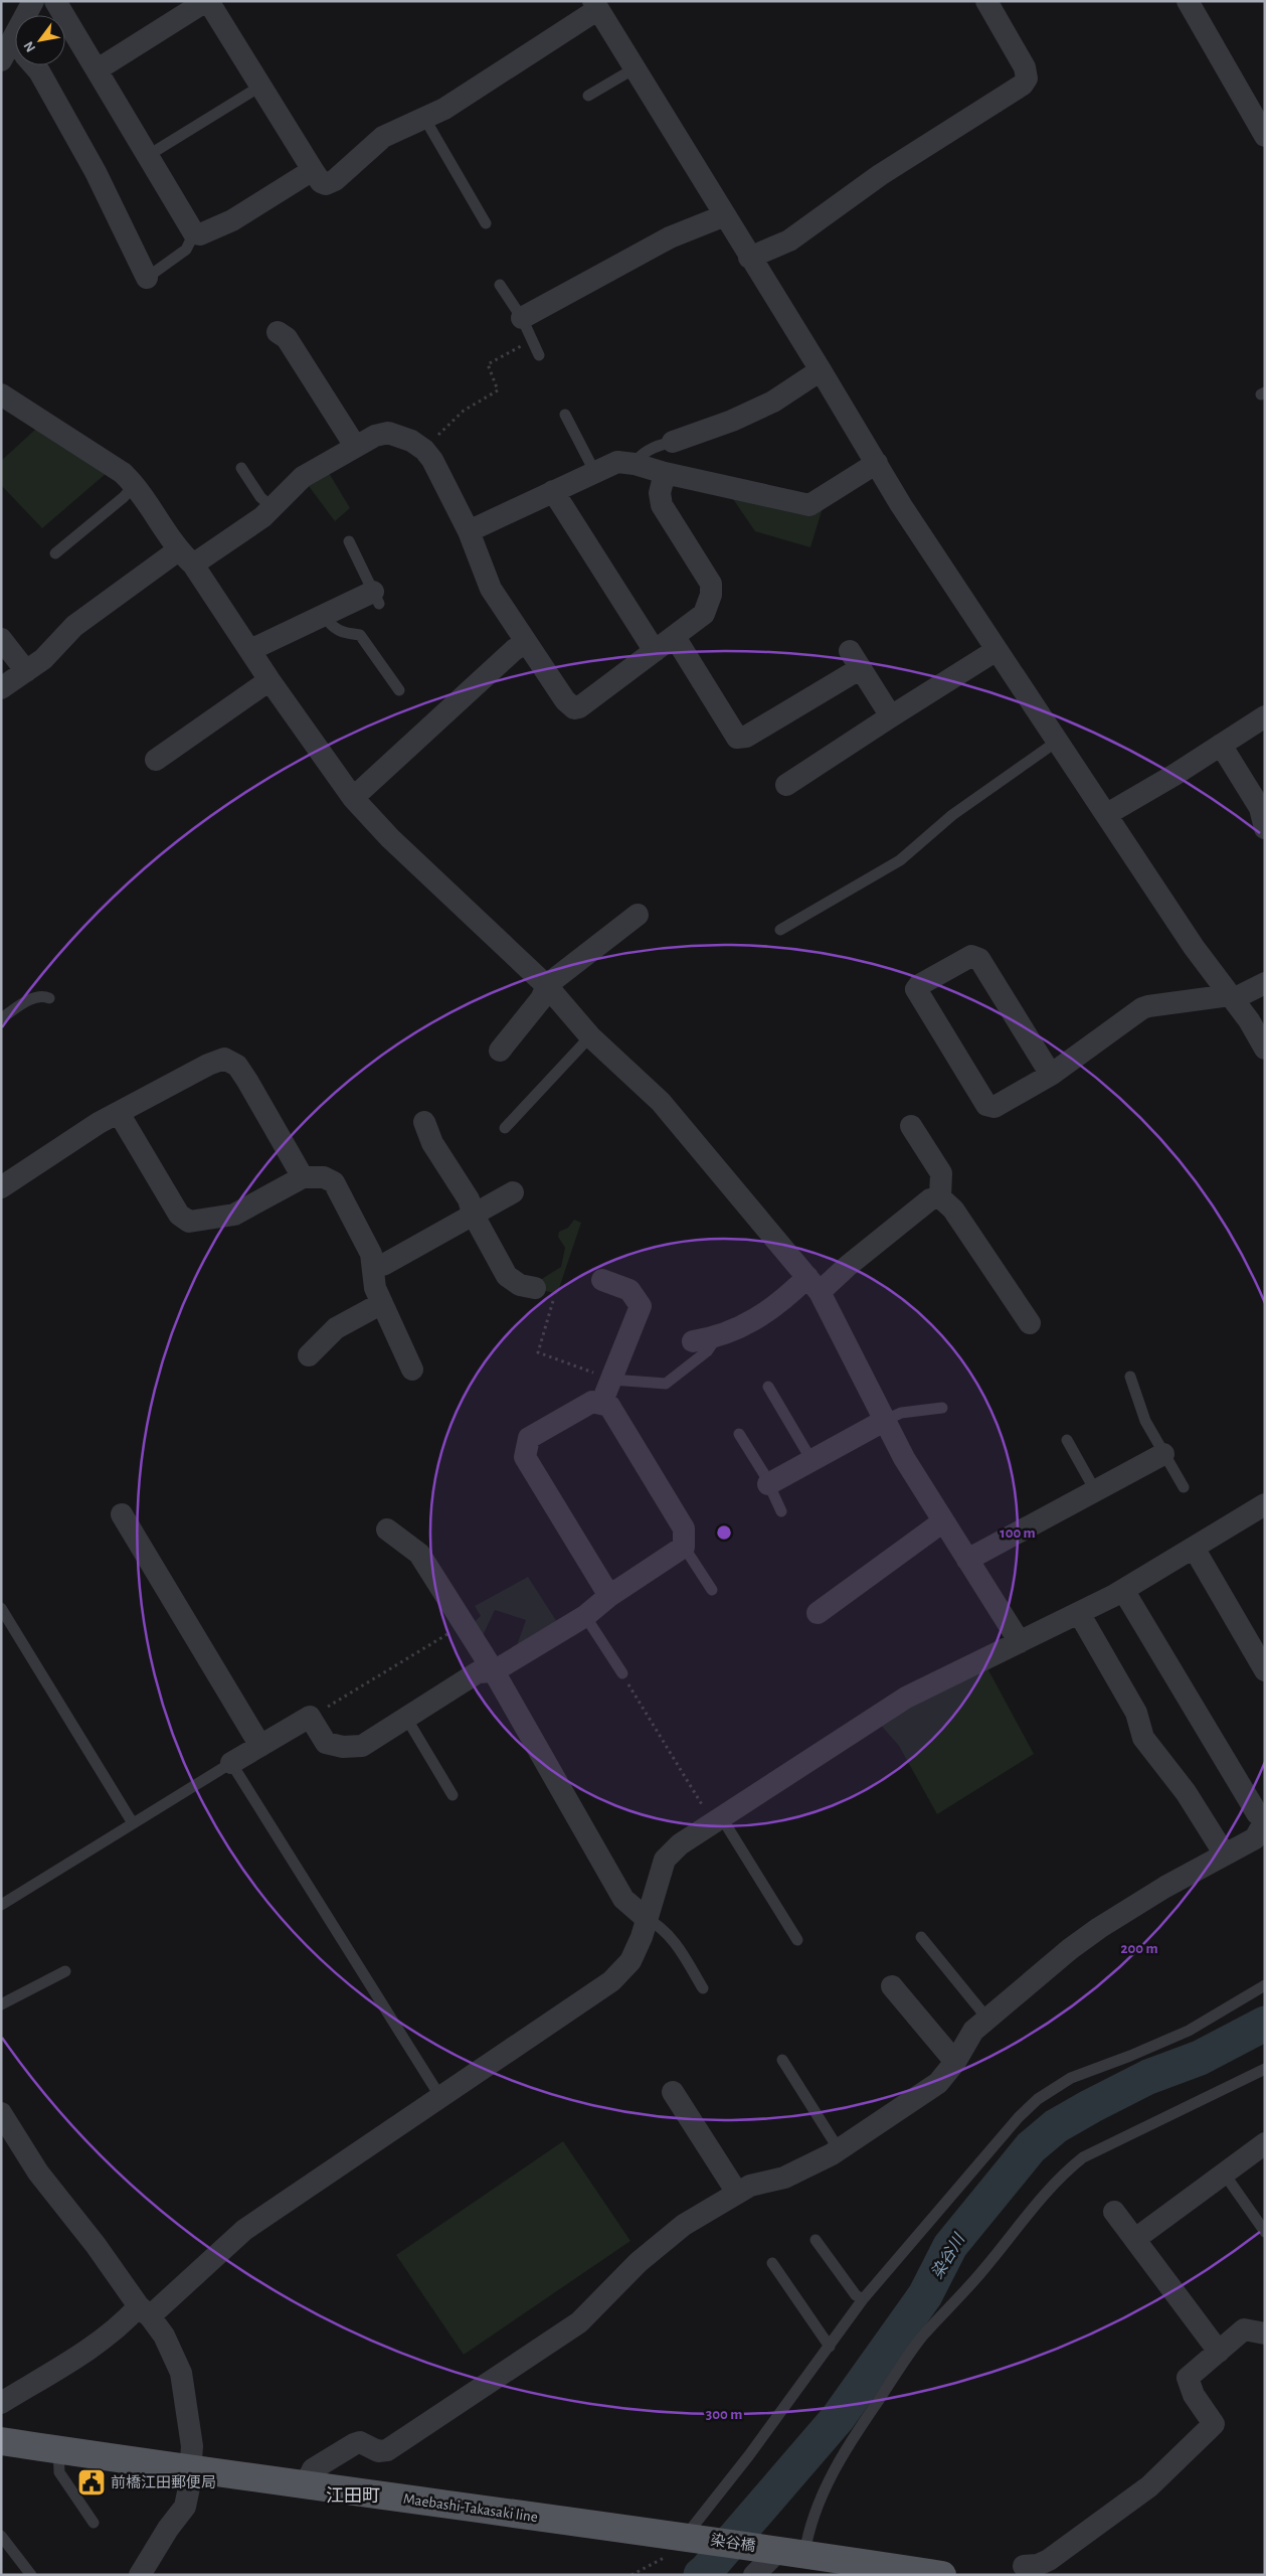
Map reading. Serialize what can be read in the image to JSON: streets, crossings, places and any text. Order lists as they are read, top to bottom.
{
  "streets": {
    "main road": ["Maebashi-Takasaki line", "染谷橋"]
  },
  "crossings": [
    ["Maebashi-Takasaki line", "染谷橋"]
  ],
  "districts": ["江田町"],
  "water": ["染谷川"],
  "places": {
    "public building": ["前橋江田郵便局"]
  },
  "north": "bottom left",
  "rings": ["100 m", "200 m", "300 m"]
}
